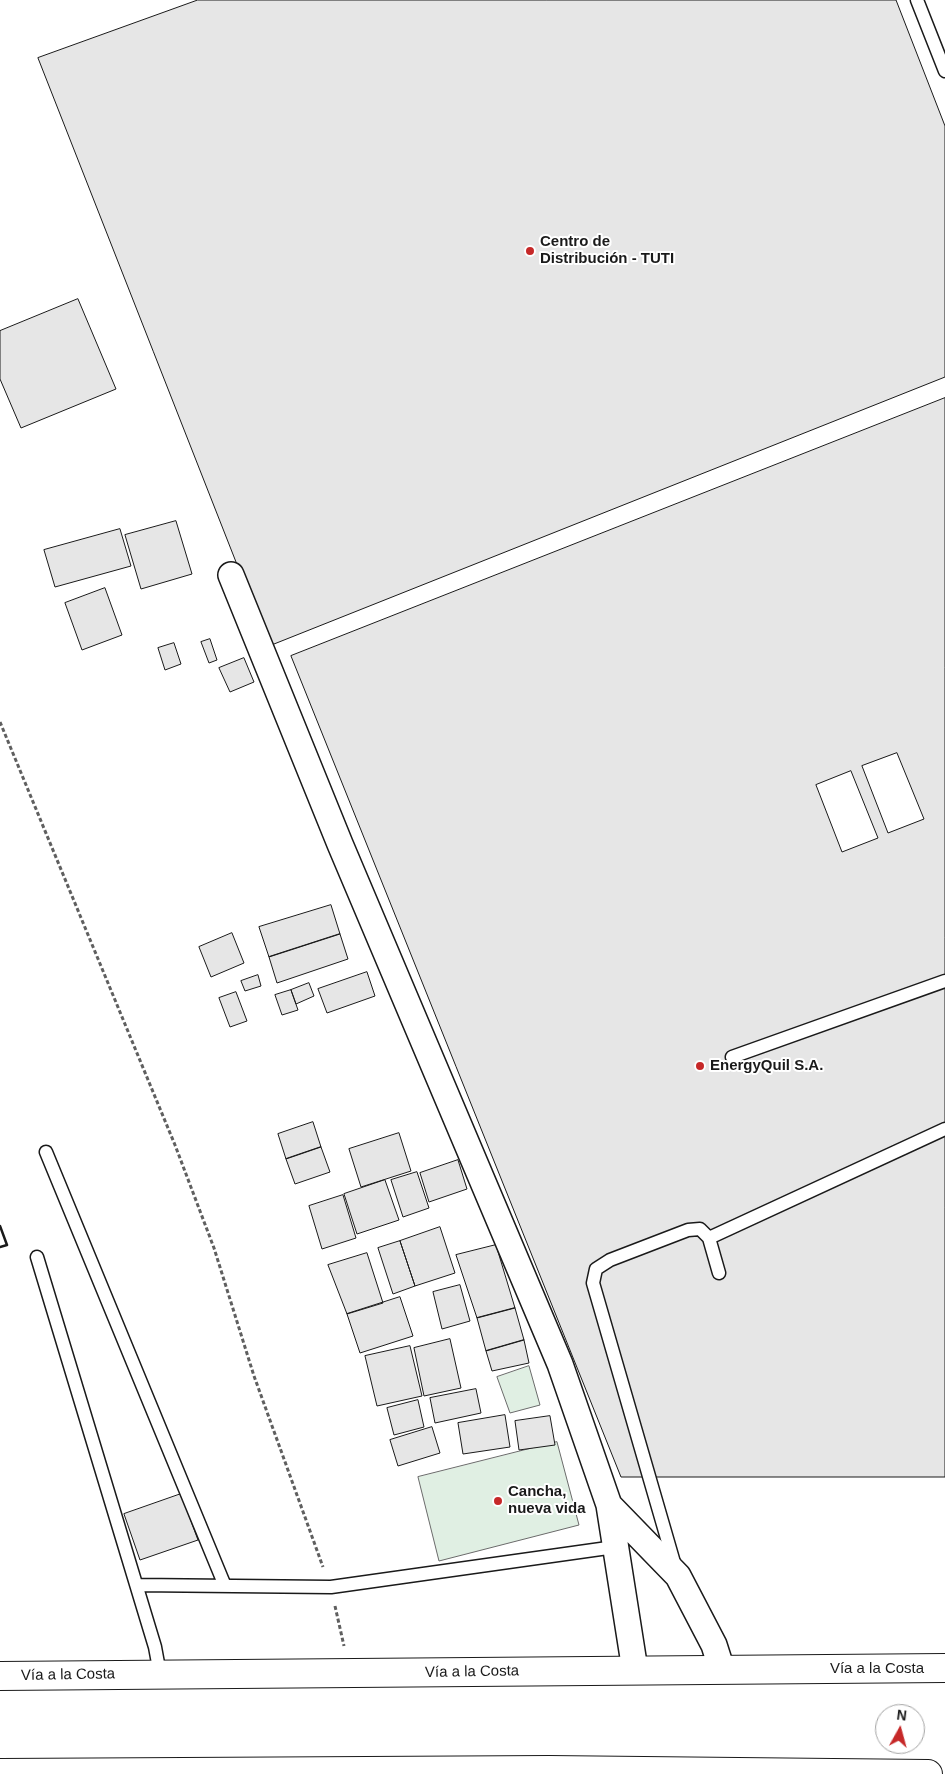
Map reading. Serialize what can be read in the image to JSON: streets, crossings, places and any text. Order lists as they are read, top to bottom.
{
  "streets": {
    "highway": ["Vía a la Costa"]
  },
  "places": ["Centro de Distribución - TUTI", "EnergyQuil S.A.", "Cancha, nueva vida"],
  "north": "top"
}
